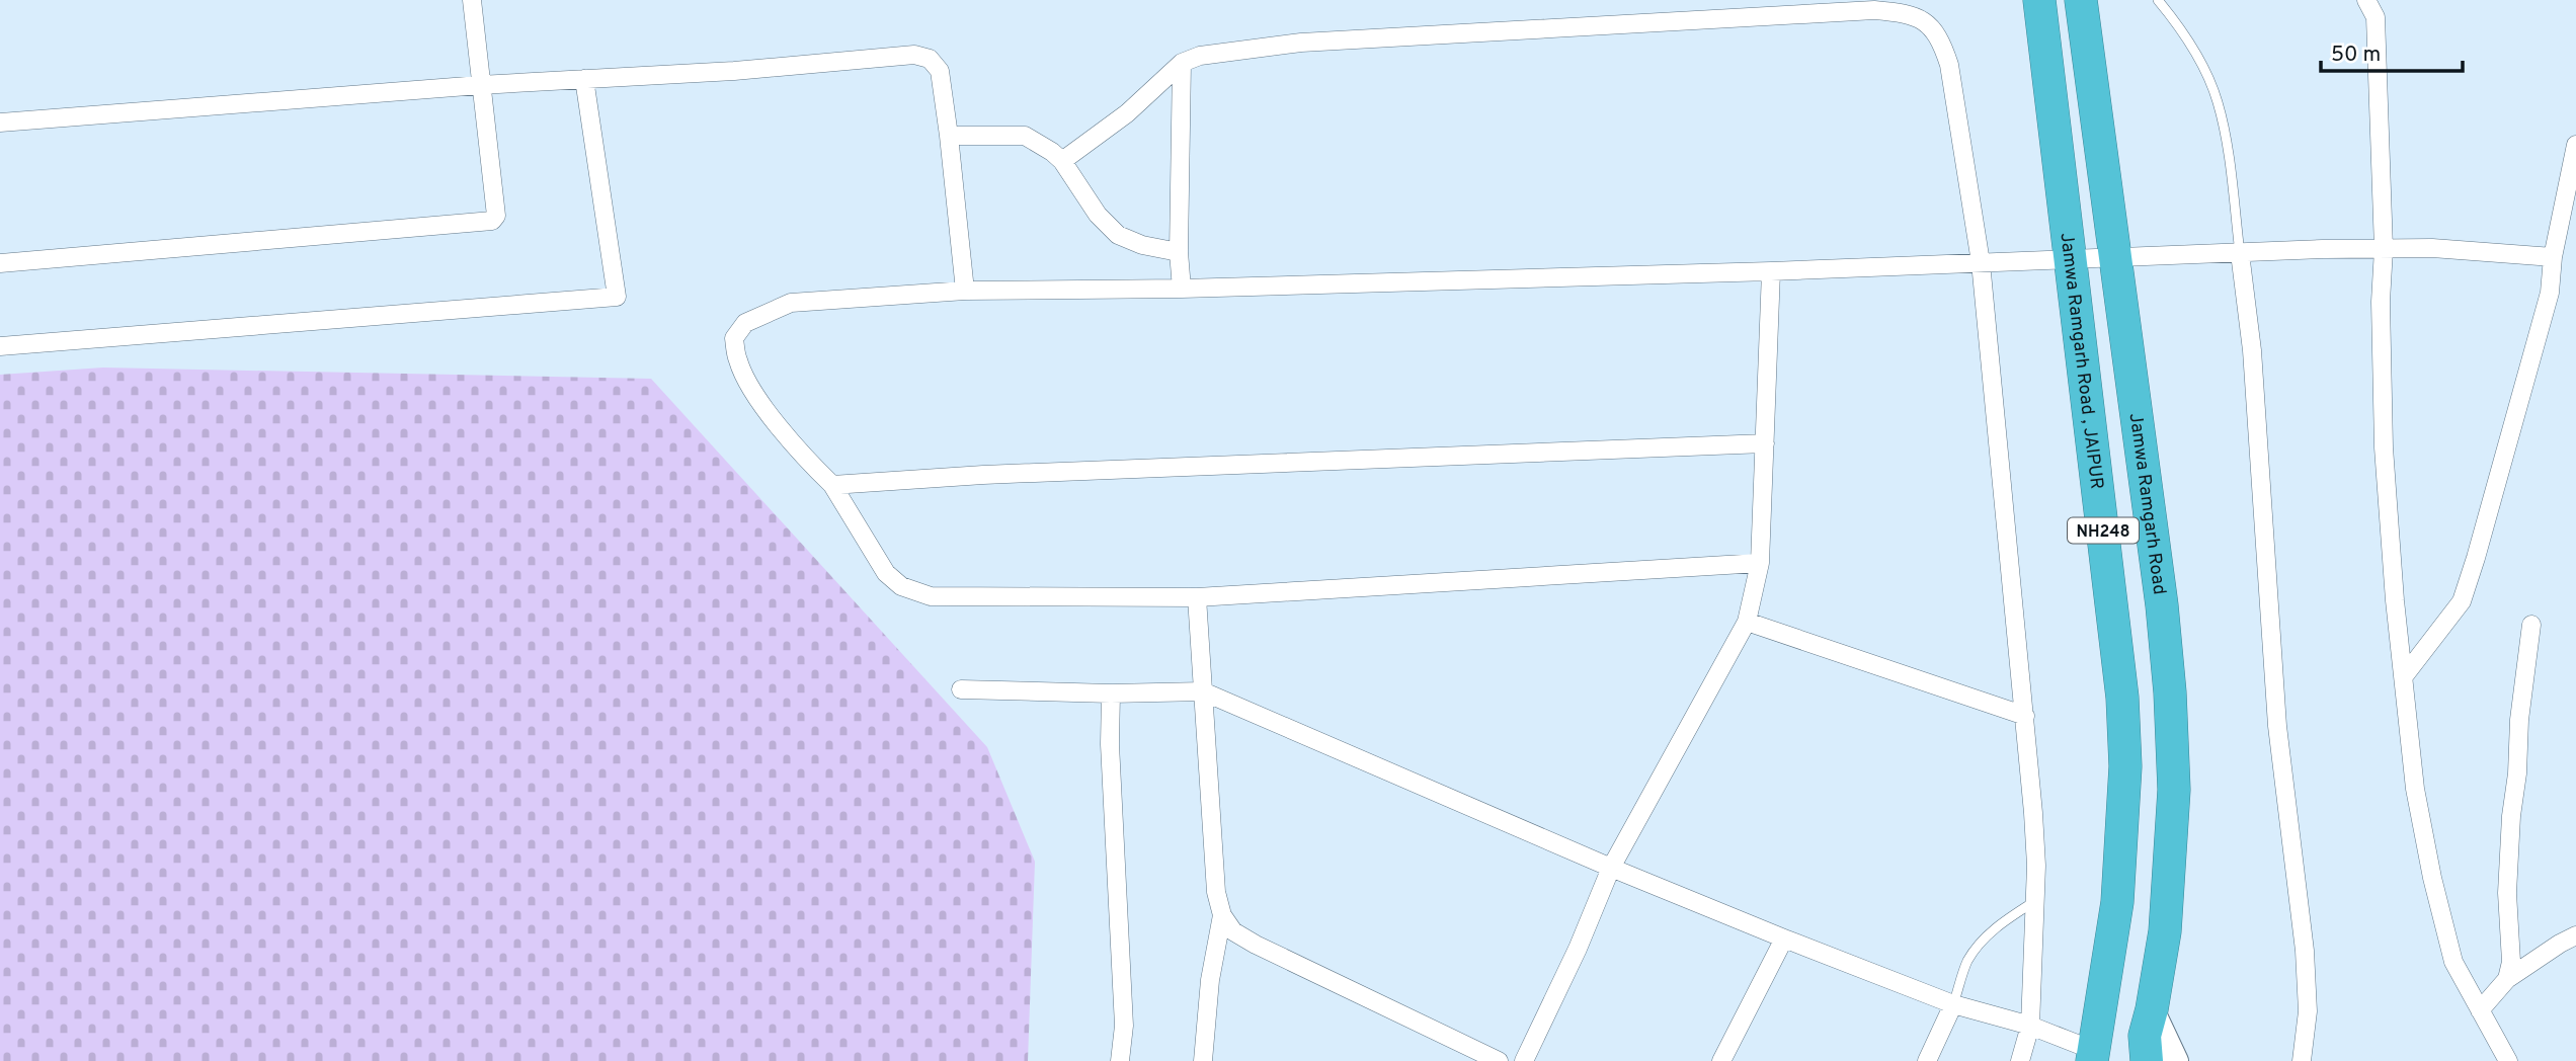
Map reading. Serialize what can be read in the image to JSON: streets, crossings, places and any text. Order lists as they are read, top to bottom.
{
  "streets": {
    "highway": ["Jamwa Ramgarh Road , JAIPUR", "Jamwa Ramgarh Road", "NH248"]
  },
  "scale_bar": "50 m"
}
